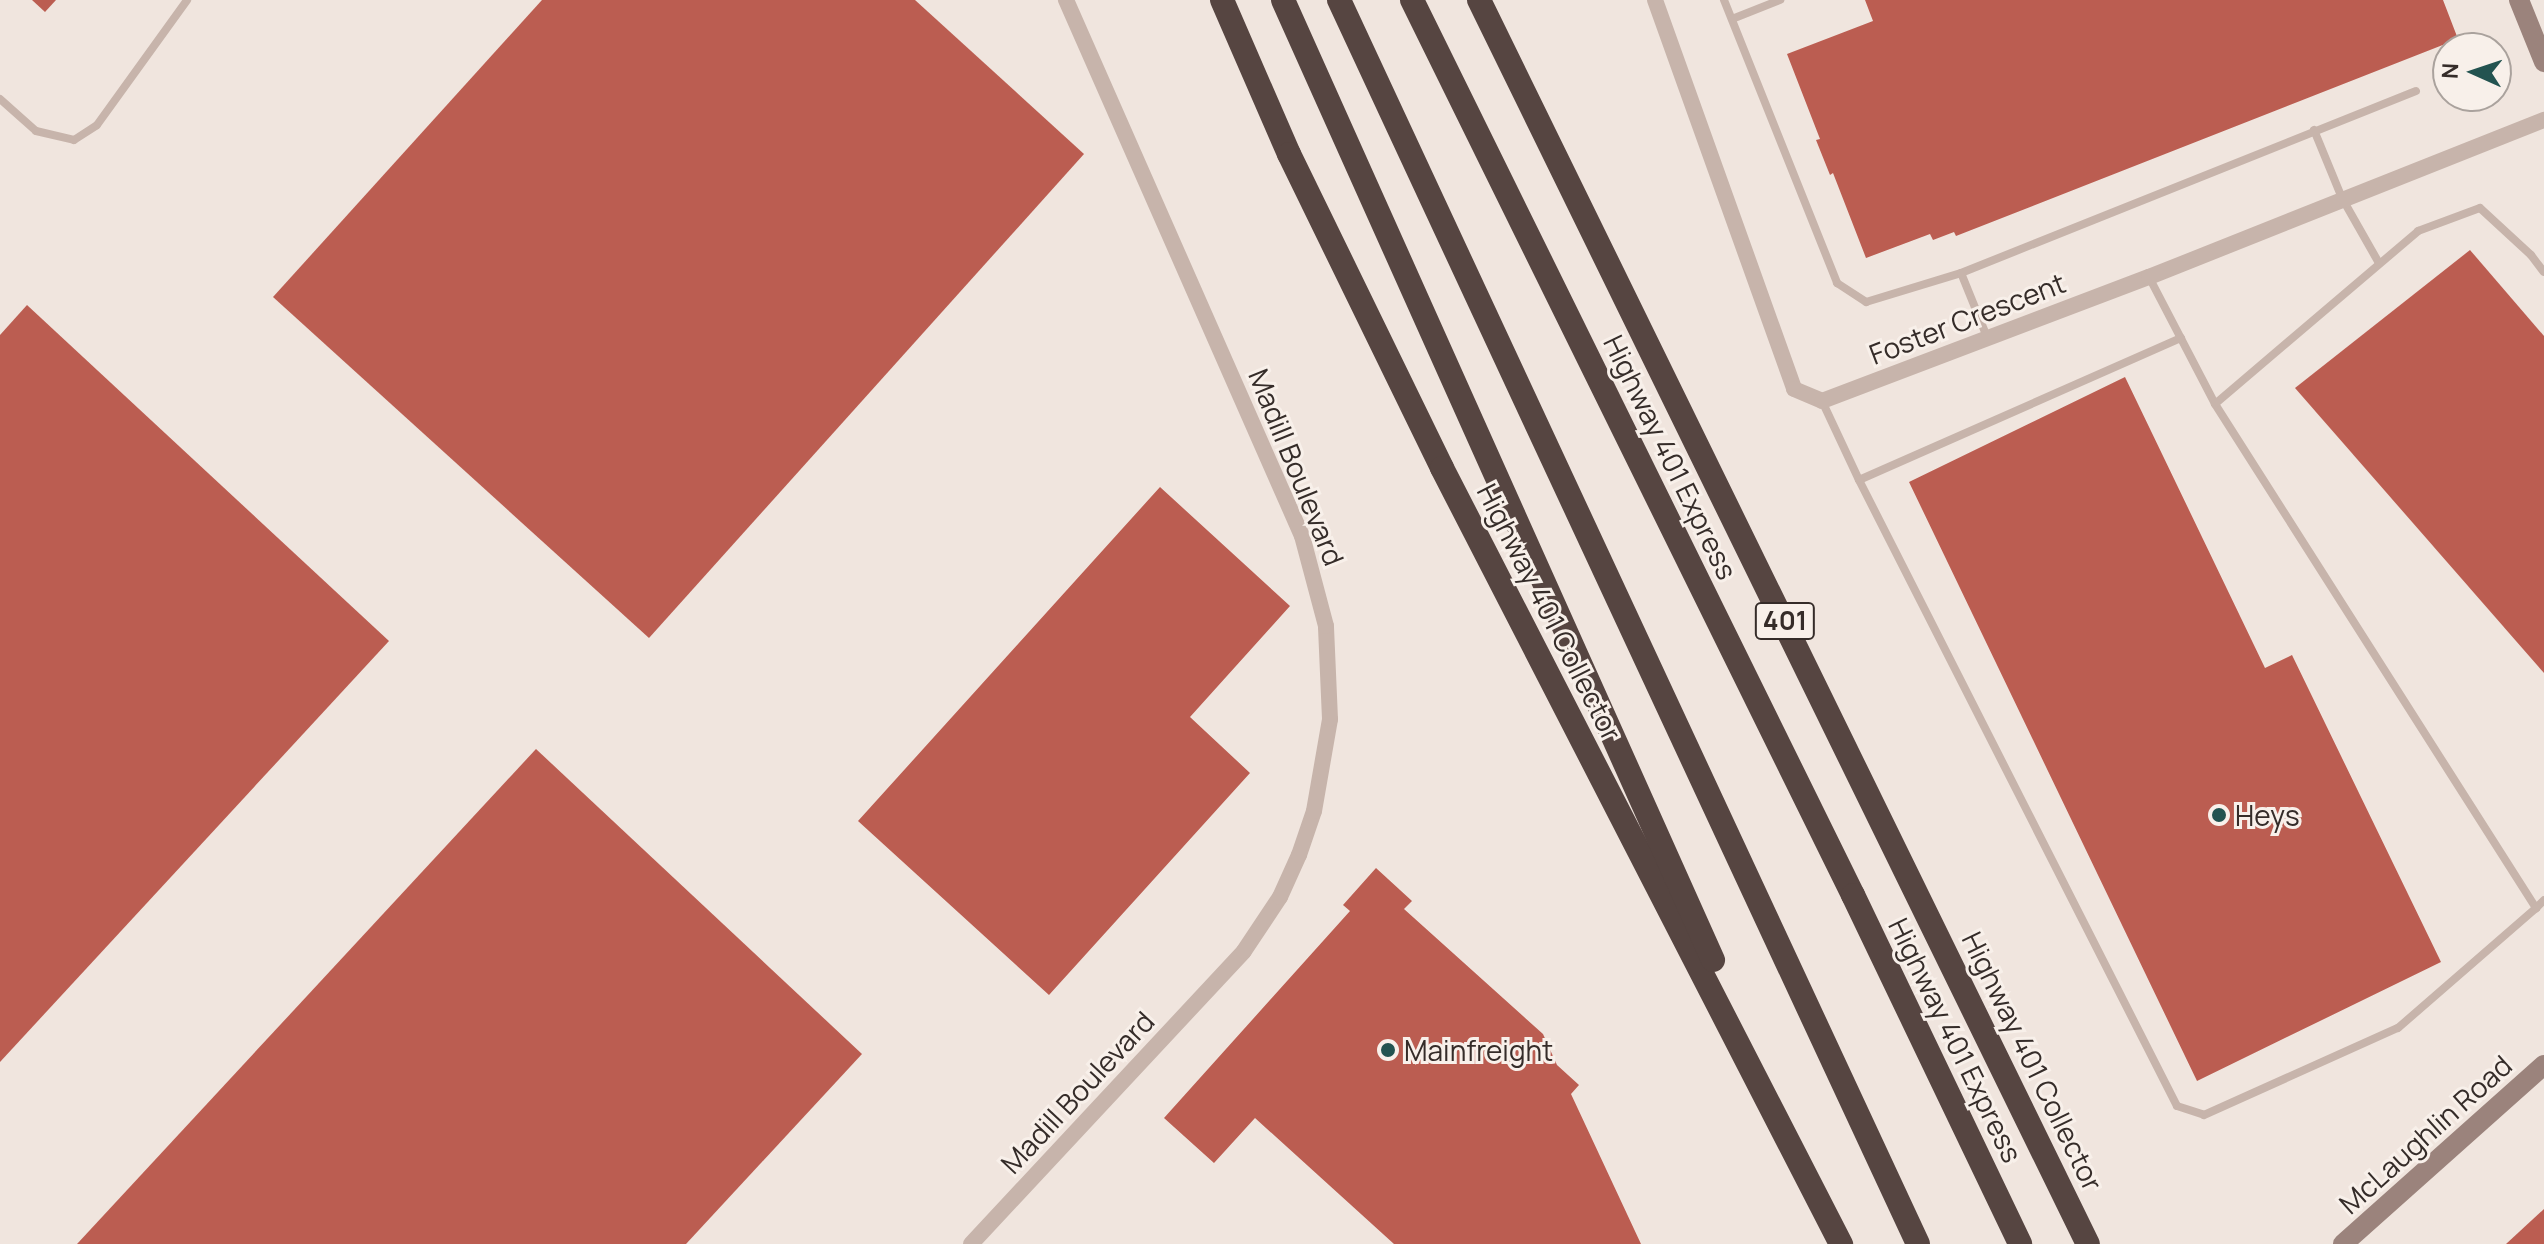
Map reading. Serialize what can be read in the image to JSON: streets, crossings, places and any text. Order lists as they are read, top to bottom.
{
  "streets": {
    "highway": ["Highway 401 Express", "Highway 401 Collector", "401"],
    "street": ["Foster Crescent", "Madill Boulevard", "McLaughlin Road"]
  },
  "places": ["Heys", "Mainfreight"],
  "north": "left"
}
